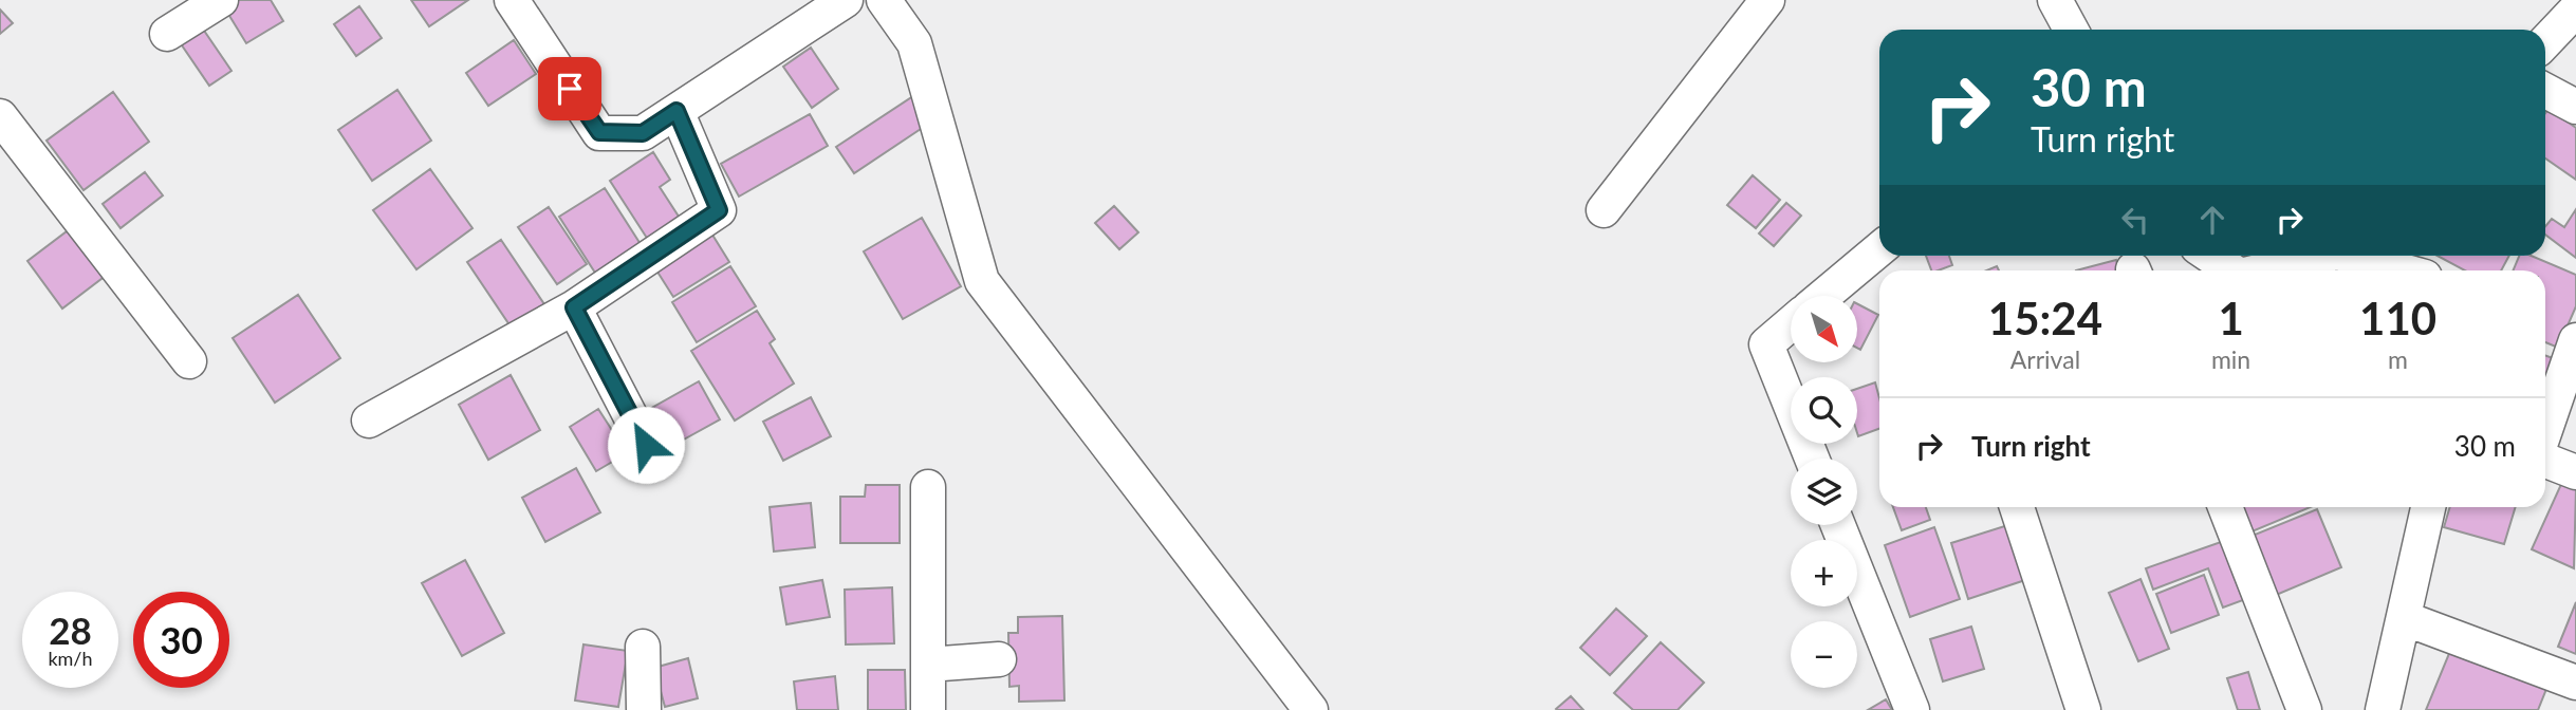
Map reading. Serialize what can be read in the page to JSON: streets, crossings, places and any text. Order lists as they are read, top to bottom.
{
  "north": "bottom right",
  "page": {
    "turn": ["30 m", "Turn right"],
    "eta": [
      "15:24",
      "Arrival",
      "1",
      "min",
      "110",
      "m"
    ],
    "map_buttons": ["+", "−"],
    "list": [
      {
        "name": "Turn right",
        "value": "30 m"
      }
    ],
    "speed": "28 km/h",
    "limit": "30"
  }
}
